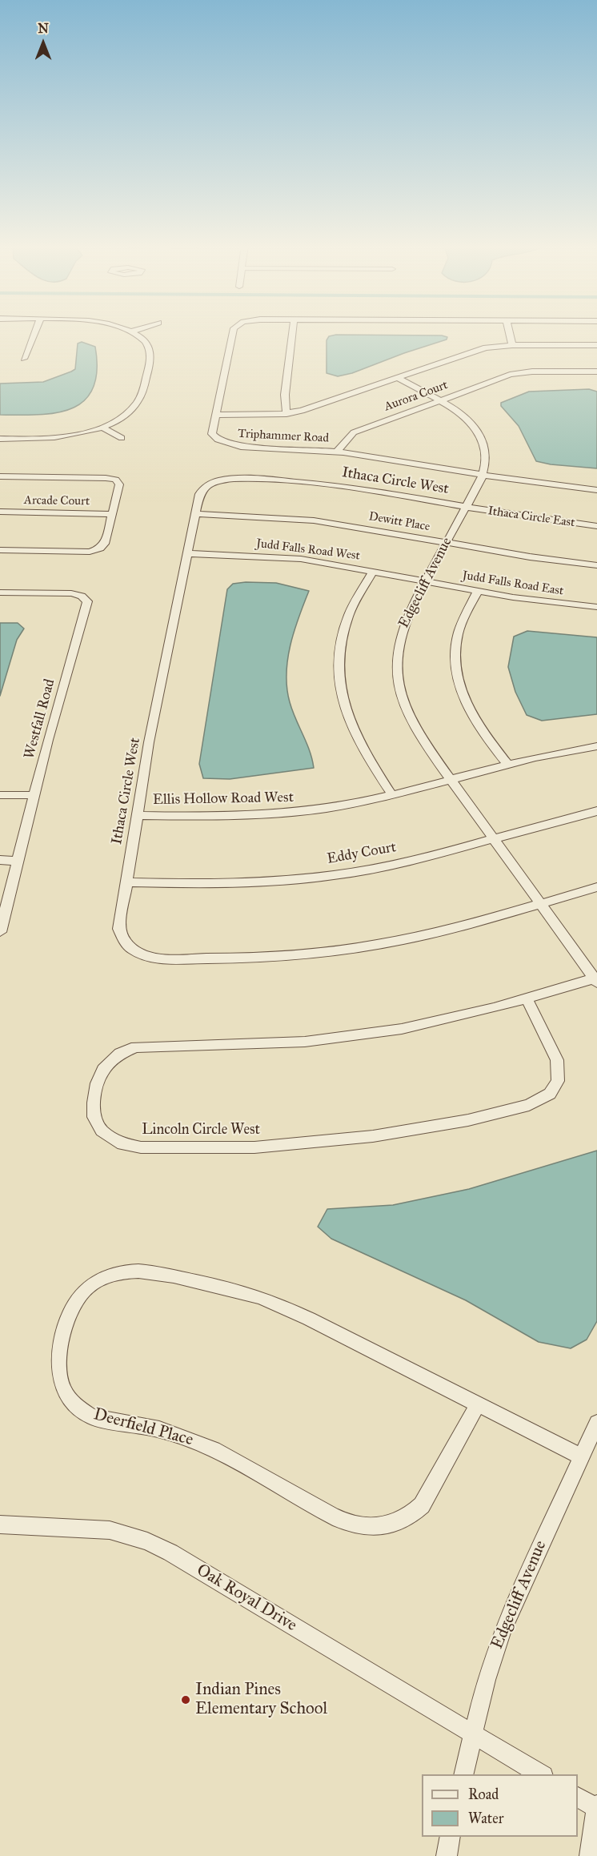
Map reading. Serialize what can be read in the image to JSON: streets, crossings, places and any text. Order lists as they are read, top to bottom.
{
  "streets": {
    "street": [
      "Aurora Court",
      "Triphammer Road",
      "Ithaca Circle West",
      "Arcade Court",
      "Ithaca Circle East",
      "Dewitt Place",
      "Judd Falls Road West",
      "Edgecliff Avenue",
      "Judd Falls Road East",
      "Westfall Road",
      "Ellis Hollow Road West",
      "Eddy Court",
      "Lincoln Circle West",
      "Deerfield Place",
      "Oak Royal Drive"
    ]
  },
  "crossings": [
    ["Aurora Court", "Triphammer Road"],
    ["Aurora Court", "Edgecliff Avenue"],
    ["Triphammer Road", "Edgecliff Avenue"],
    ["Ithaca Circle West", "Ithaca Circle East"],
    ["Ithaca Circle West", "Dewitt Place"],
    ["Ithaca Circle West", "Judd Falls Road West"],
    ["Ithaca Circle West", "Edgecliff Avenue"],
    ["Ithaca Circle West", "Ellis Hollow Road West"],
    ["Ithaca Circle West", "Eddy Court"],
    ["Ithaca Circle East", "Edgecliff Avenue"],
    ["Dewitt Place", "Edgecliff Avenue"],
    ["Judd Falls Road West", "Edgecliff Avenue"],
    ["Judd Falls Road West", "Judd Falls Road East"],
    ["Edgecliff Avenue", "Judd Falls Road East"],
    ["Edgecliff Avenue", "Ellis Hollow Road West"],
    ["Edgecliff Avenue", "Eddy Court"],
    ["Edgecliff Avenue", "Lincoln Circle West"],
    ["Edgecliff Avenue", "Deerfield Place"],
    ["Edgecliff Avenue", "Oak Royal Drive"]
  ],
  "places": ["Indian Pines Elementary School"],
  "legend": ["Road", "Water"],
  "north": "top"
}
